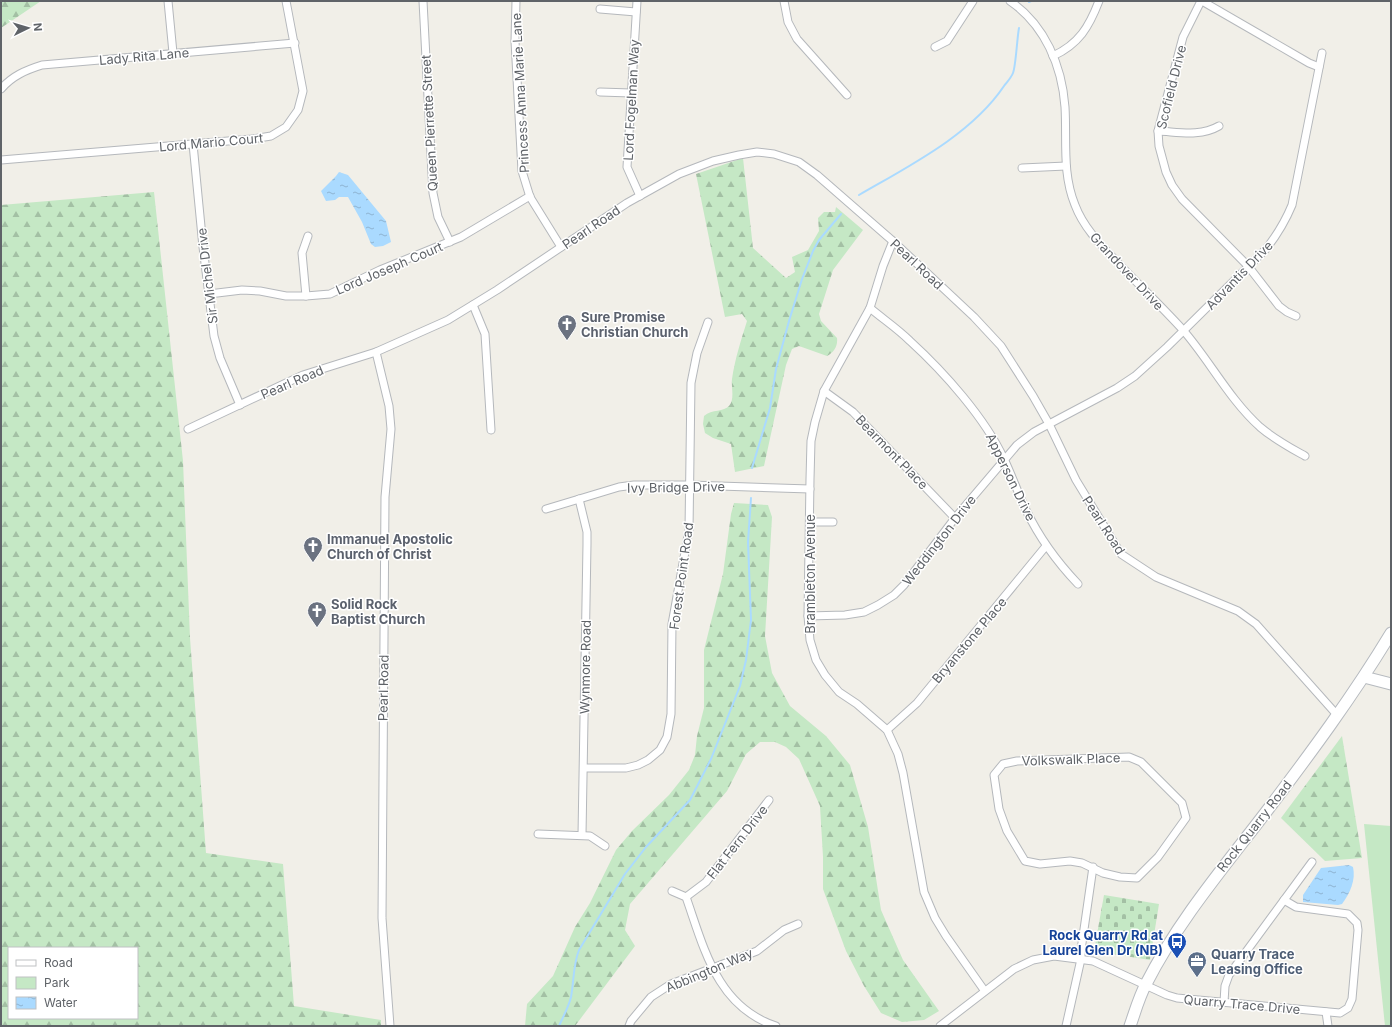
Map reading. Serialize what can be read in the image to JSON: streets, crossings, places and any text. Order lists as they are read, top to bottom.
{
  "streets": {
    "main road": ["Rock Quarry Road"],
    "street": [
      "Lady Rita Lane",
      "Scofield Drive",
      "Princess Anna Marie Lane",
      "Lord Fogelman Way",
      "Queen Pierrette Street",
      "Lord Mario Court",
      "Pearl Road",
      "Lord Joseph Court",
      "Grandover Drive",
      "Advantis Drive",
      "Sir Michel Drive",
      "Bearmont Place",
      "Apperson Drive",
      "Ivy Bridge Drive",
      "Weddington Drive",
      "Brambleton Avenue",
      "Forest Point Road",
      "Bryanstone Place",
      "Wynmore Road",
      "Volkswalk Place",
      "Flat Fern Drive",
      "Abbington Way",
      "Quarry Trace Drive"
    ]
  },
  "crossings": [
    ["Lady Rita Lane", "Lord Mario Court"],
    ["Scofield Drive", "Advantis Drive"],
    ["Princess Anna Marie Lane", "Pearl Road"],
    ["Princess Anna Marie Lane", "Lord Joseph Court"],
    ["Lord Fogelman Way", "Pearl Road"],
    ["Queen Pierrette Street", "Lord Joseph Court"],
    ["Lord Mario Court", "Sir Michel Drive"],
    ["Pearl Road", "Advantis Drive"],
    ["Pearl Road", "Sir Michel Drive"],
    ["Pearl Road", "Weddington Drive"],
    ["Pearl Road", "Brambleton Avenue"],
    ["Pearl Road", "Rock Quarry Road"],
    ["Lord Joseph Court", "Sir Michel Drive"],
    ["Grandover Drive", "Advantis Drive"],
    ["Advantis Drive", "Weddington Drive"],
    ["Bearmont Place", "Weddington Drive"],
    ["Bearmont Place", "Brambleton Avenue"],
    ["Apperson Drive", "Weddington Drive"],
    ["Apperson Drive", "Brambleton Avenue"],
    ["Apperson Drive", "Bryanstone Place"],
    ["Ivy Bridge Drive", "Brambleton Avenue"],
    ["Ivy Bridge Drive", "Forest Point Road"],
    ["Ivy Bridge Drive", "Wynmore Road"],
    ["Weddington Drive", "Brambleton Avenue"],
    ["Brambleton Avenue", "Bryanstone Place"],
    ["Brambleton Avenue", "Quarry Trace Drive"],
    ["Forest Point Road", "Wynmore Road"],
    ["Rock Quarry Road", "Quarry Trace Drive"]
  ],
  "places": {
    "church": ["Sure Promise Christian Church", "Immanuel Apostolic Church of Christ", "Solid Rock Baptist Church"],
    "bus stop": ["Rock Quarry Rd at Laurel Glen Dr (NB)"],
    "office": ["Quarry Trace Leasing Office"]
  },
  "legend": ["Road", "Park", "Water"],
  "north": "right"
}
